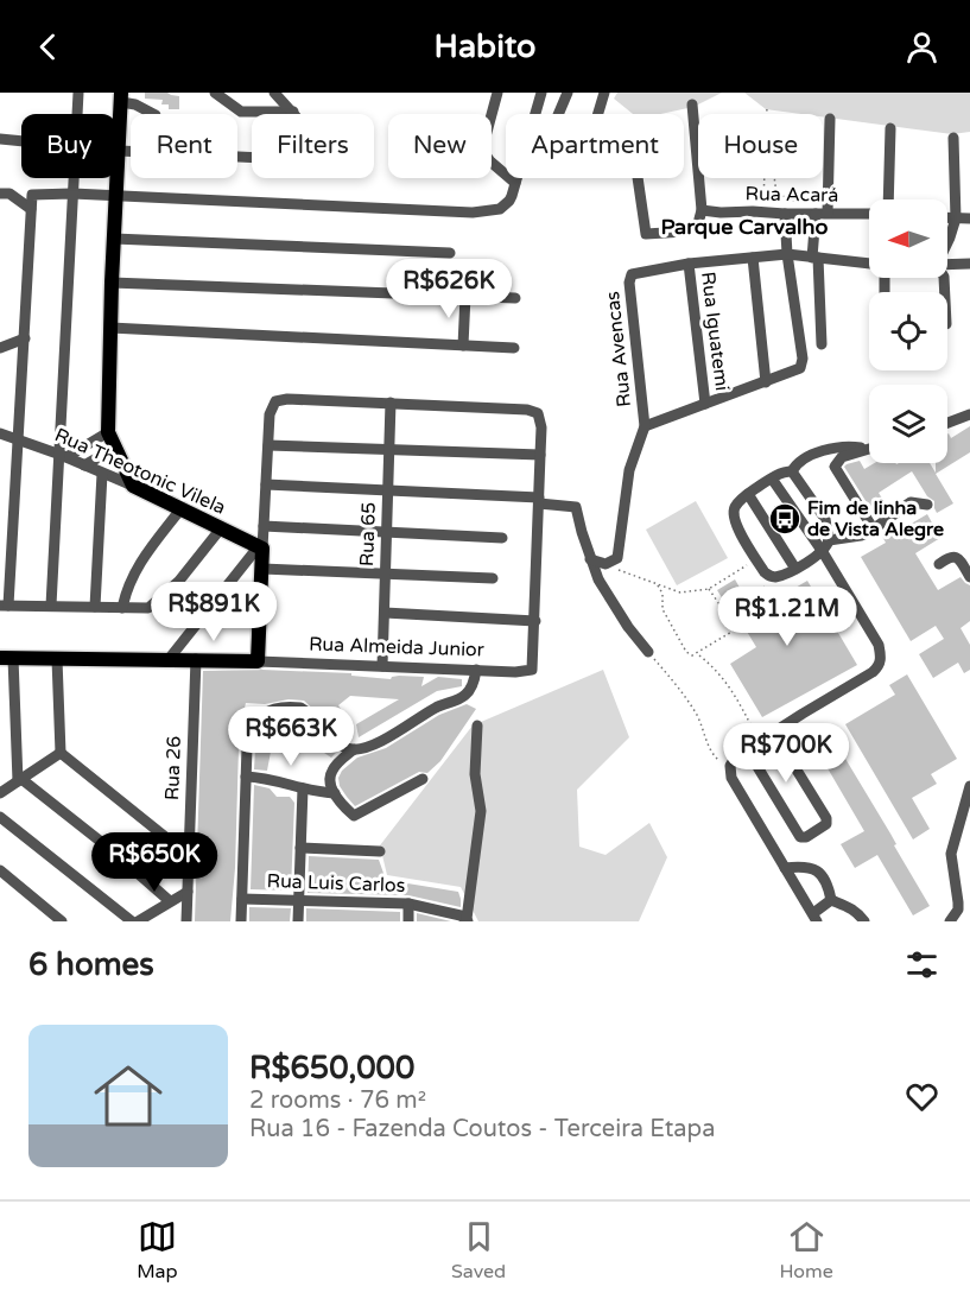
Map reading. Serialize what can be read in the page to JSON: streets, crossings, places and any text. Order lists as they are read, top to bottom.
{
  "streets": {
    "main road": ["Rua Theotonic Vilela", "Rua Almeida Junior"],
    "street": [
      "Rua Acará",
      "Rua Iguatemi",
      "Rua Avencas",
      "Rua 65",
      "Rua 26",
      "Rua Luis Carlos"
    ]
  },
  "crossings": [
    ["Rua Iguatemi", "Rua Avencas"],
    ["Rua 65", "Rua Almeida Junior"],
    ["Rua Almeida Junior", "Rua 26"]
  ],
  "districts": ["Parque Carvalho"],
  "places": {
    "bus stop": ["Fim de linha de Vista Alegre"]
  },
  "north": "left",
  "page": {
    "header": "Habito",
    "chip": [
      "Buy",
      "Rent",
      "Filters",
      "New",
      "Apartment",
      "House"
    ],
    "price": [
      "R$626K",
      "R$891K",
      "R$1.21M",
      "R$663K",
      "R$700K",
      "R$650K"
    ],
    "heading": "6 homes",
    "list": [
      {
        "name": "R$650,000",
        "note": "2 rooms · 76 m² · Rua 16 - Fazenda Coutos - Terceira Etapa"
      }
    ],
    "tabs": ["Map", "Saved", "Home"]
  }
}
